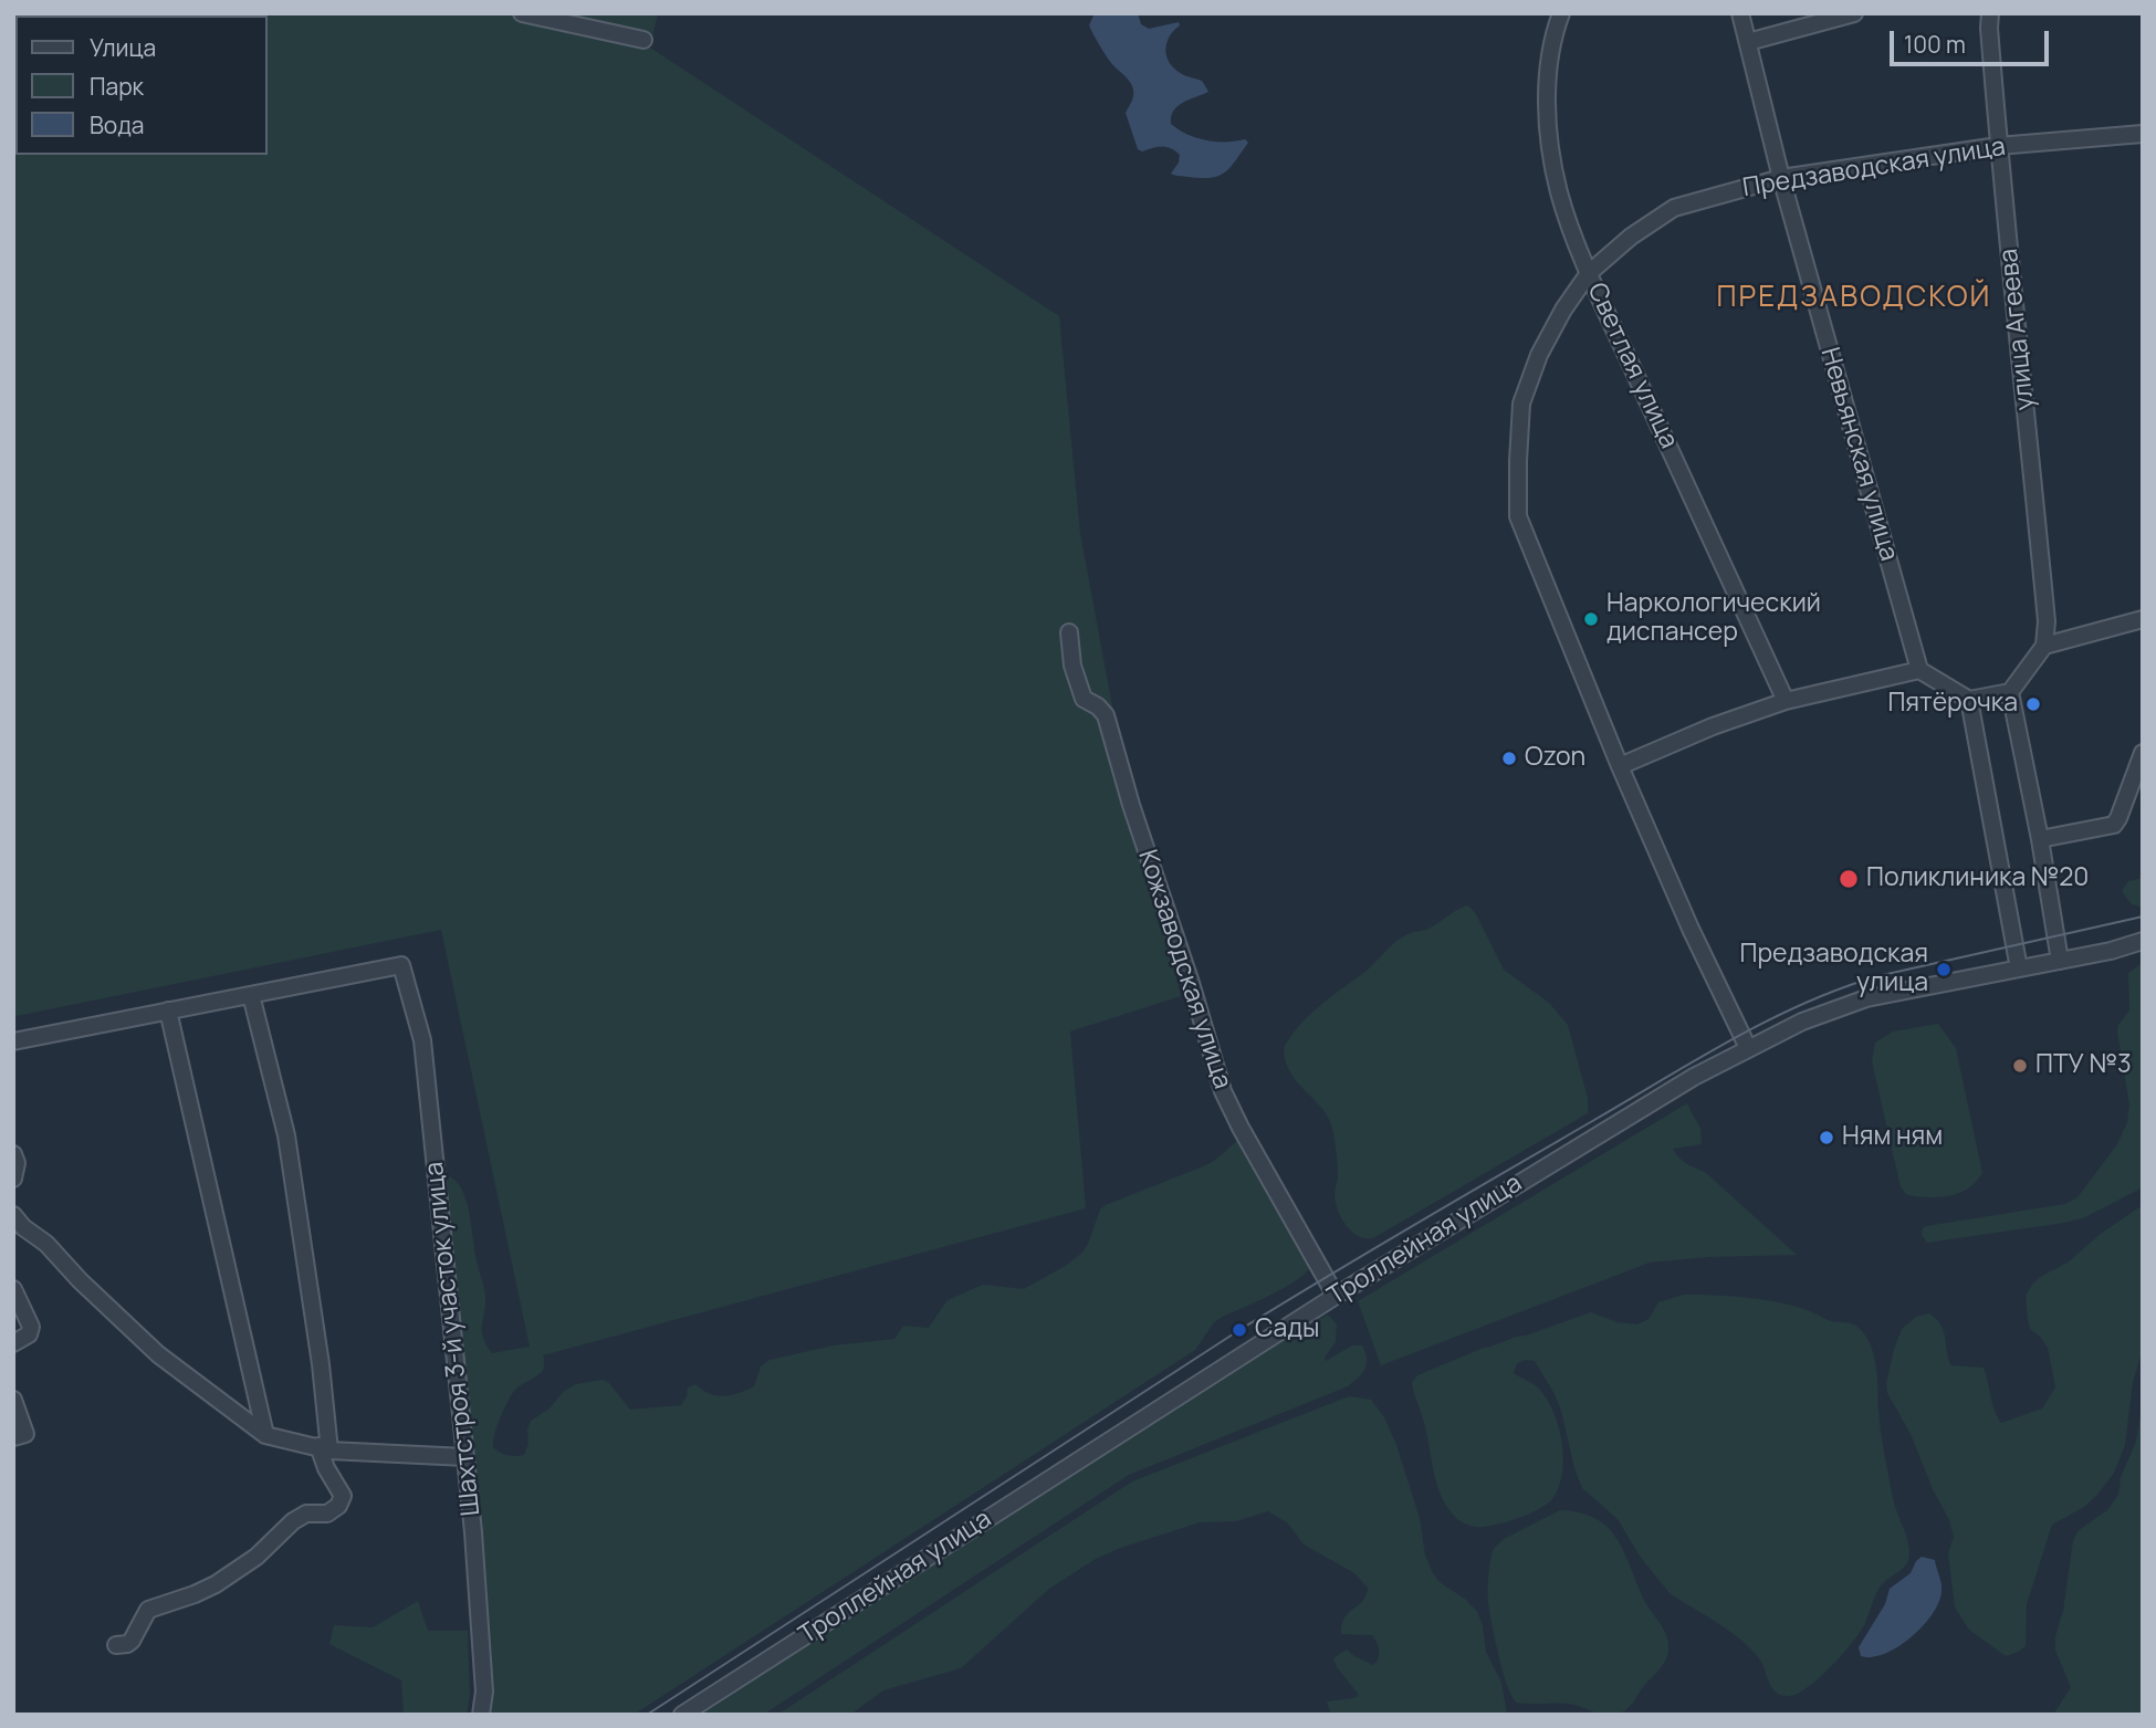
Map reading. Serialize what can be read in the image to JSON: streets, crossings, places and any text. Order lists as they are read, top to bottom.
{
  "streets": {
    "street": [
      "Предзаводская улица",
      "улица Агеева",
      "Светлая улица",
      "Невьянская улица",
      "Кожзаводская улица",
      "Троллейная улица",
      "Шахтстроя 3-й участок улица"
    ]
  },
  "crossings": [
    ["Предзаводская улица", "улица Агеева"],
    ["Предзаводская улица", "Светлая улица"],
    ["Предзаводская улица", "Невьянская улица"],
    ["Предзаводская улица", "Троллейная улица"],
    ["Кожзаводская улица", "Троллейная улица"]
  ],
  "districts": ["ПРЕДЗАВОДСКОЙ"],
  "places": [
    "Наркологический диспансер",
    "Пятёрочка",
    "Ozon",
    "Поликлиника №20",
    "Предзаводская улица",
    "ПТУ №3",
    "Ням ням",
    "Сады"
  ],
  "legend": ["Улица", "Парк", "Вода"],
  "scale_bar": "100 m"
}
